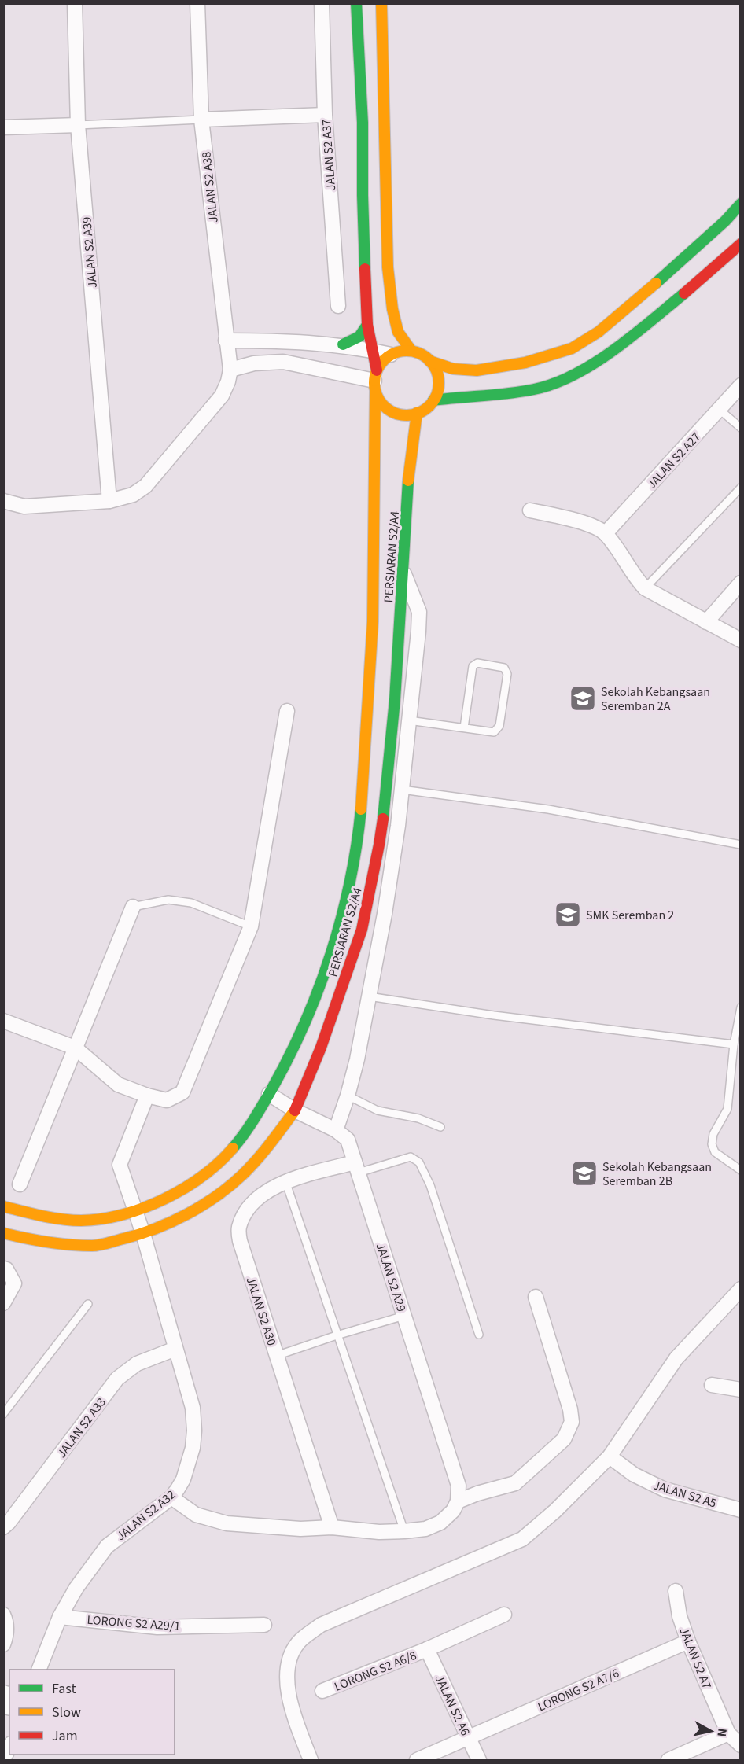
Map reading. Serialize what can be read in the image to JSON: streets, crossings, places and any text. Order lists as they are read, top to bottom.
{
  "streets": {
    "main road": ["PERSIARAN S2/A4"],
    "street": [
      "JALAN S2 A37",
      "JALAN S2 A38",
      "JALAN S2 A39",
      "JALAN S2 A27",
      "JALAN S2 A29",
      "JALAN S2 A30",
      "JALAN S2 A33",
      "JALAN S2 A5",
      "JALAN S2 A32",
      "LORONG S2 A29/1",
      "JALAN S2 A7",
      "LORONG S2 A6/8",
      "LORONG S2 A7/6",
      "JALAN S2 A6"
    ]
  },
  "crossings": [
    ["PERSIARAN S2/A4", "JALAN S2 A29"],
    ["PERSIARAN S2/A4", "JALAN S2 A32"],
    ["JALAN S2 A29", "JALAN S2 A30"],
    ["JALAN S2 A33", "JALAN S2 A32"],
    ["JALAN S2 A32", "LORONG S2 A29/1"],
    ["JALAN S2 A7", "LORONG S2 A7/6"],
    ["LORONG S2 A6/8", "JALAN S2 A6"],
    ["LORONG S2 A7/6", "JALAN S2 A6"]
  ],
  "places": {
    "school or university": ["Sekolah Kebangsaan Seremban 2A", "SMK Seremban 2", "Sekolah Kebangsaan Seremban 2B"]
  },
  "legend": ["Fast", "Slow", "Jam"],
  "north": "right"
}
